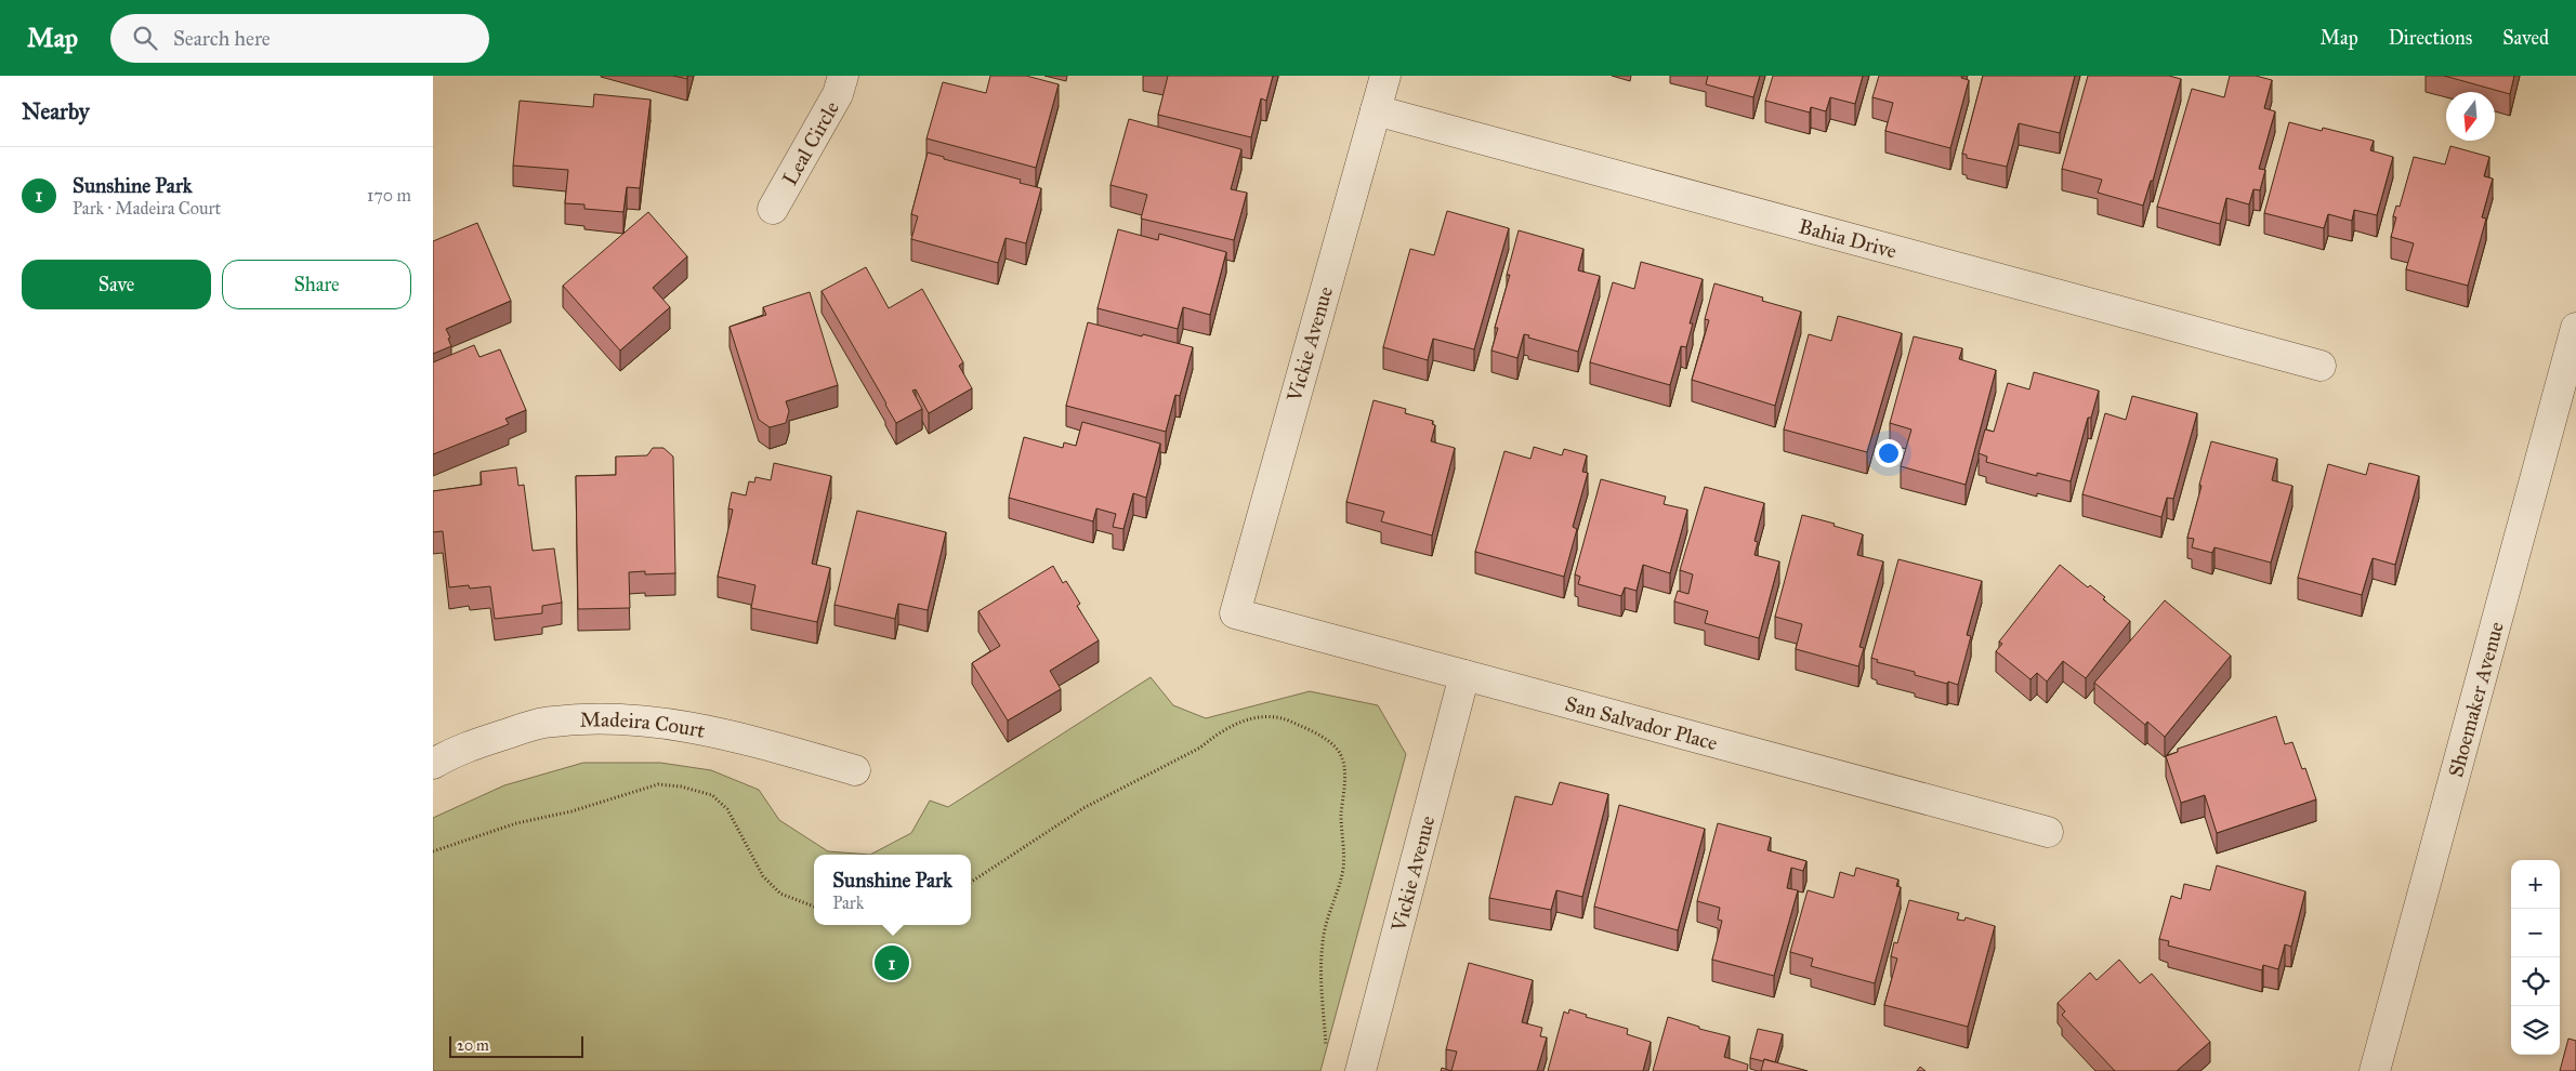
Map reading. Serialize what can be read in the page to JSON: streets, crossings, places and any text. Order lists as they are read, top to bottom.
{
  "streets": {
    "street": [
      "Leal Circle",
      "Bahia Drive",
      "Vickie Avenue",
      "Shoemaker Avenue",
      "San Salvador Place",
      "Madeira Court"
    ]
  },
  "crossings": [
    ["Bahia Drive", "Vickie Avenue"],
    ["Vickie Avenue", "San Salvador Place"]
  ],
  "scale_bar": "20 m",
  "north": "bottom",
  "page": {
    "header": "Map",
    "search": "Search here",
    "nav": ["Map", "Directions", "Saved"],
    "heading": "Nearby",
    "list": [
      {
        "mark": "1",
        "name": "Sunshine Park",
        "note": "Park · Madeira Court",
        "value": "170 m"
      }
    ],
    "buttons": ["Save", "Share"],
    "popup": ["Sunshine Park", "Park"],
    "map_buttons": ["+", "−"],
    "pins": "1",
    "scale": "20 m"
  }
}
